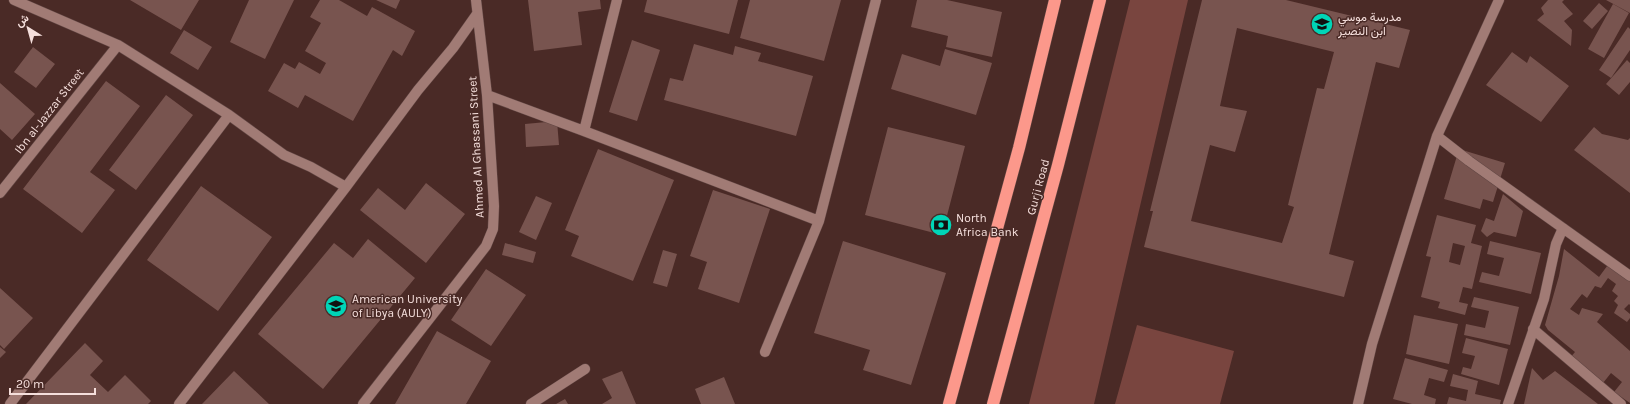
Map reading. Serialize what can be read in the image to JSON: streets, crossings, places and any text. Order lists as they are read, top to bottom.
{
  "streets": {
    "highway": ["Gurji Road"],
    "street": ["Ibn al-Jazzar Street", "Ahmed Al Ghassani Street"]
  },
  "places": {
    "school or university": ["مدرسة موسي ابن النصير", "American University of Libya (AULY)"],
    "bank": ["North Africa Bank"]
  },
  "scale_bar": "20 m",
  "north": "top left"
}
